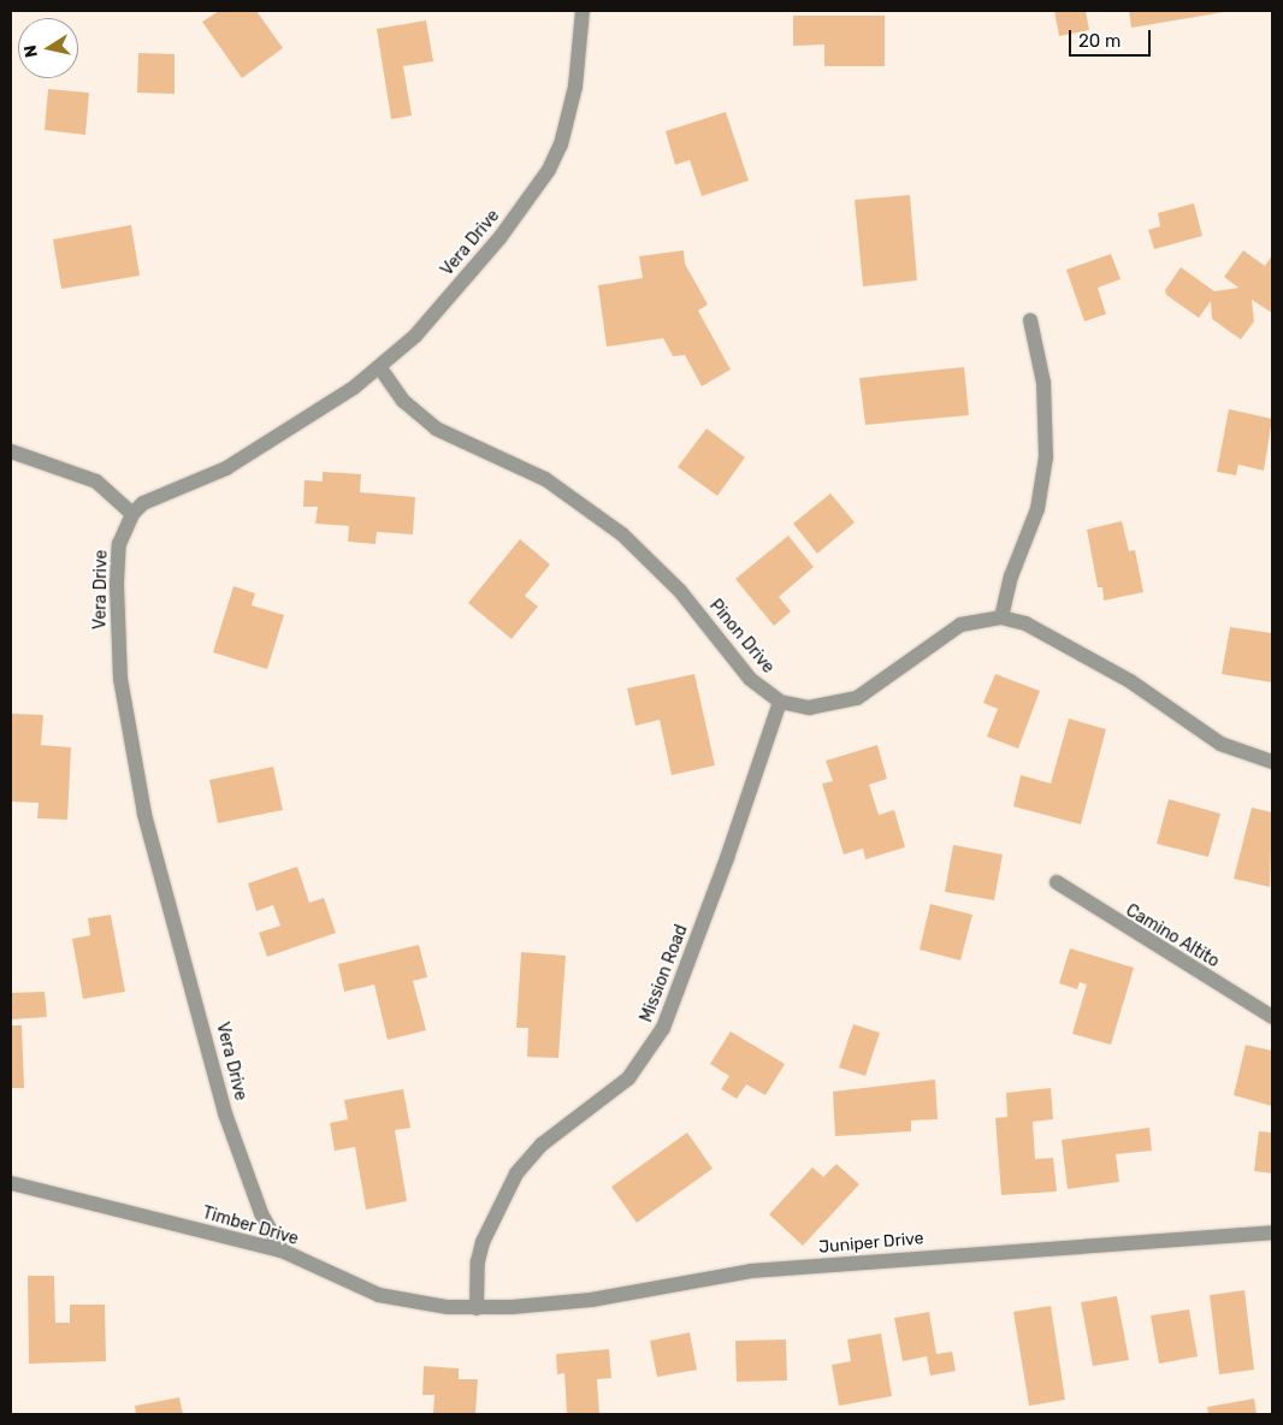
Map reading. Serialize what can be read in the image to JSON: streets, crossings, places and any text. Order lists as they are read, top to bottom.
{
  "streets": {
    "street": [
      "Vera Drive",
      "Pinon Drive",
      "Camino Altito",
      "Mission Road",
      "Timber Drive",
      "Juniper Drive"
    ]
  },
  "crossings": [
    ["Vera Drive", "Pinon Drive"],
    ["Vera Drive", "Timber Drive"],
    ["Pinon Drive", "Mission Road"],
    ["Mission Road", "Timber Drive"],
    ["Mission Road", "Juniper Drive"],
    ["Timber Drive", "Juniper Drive"]
  ],
  "scale_bar": "20 m",
  "north": "left"
}
